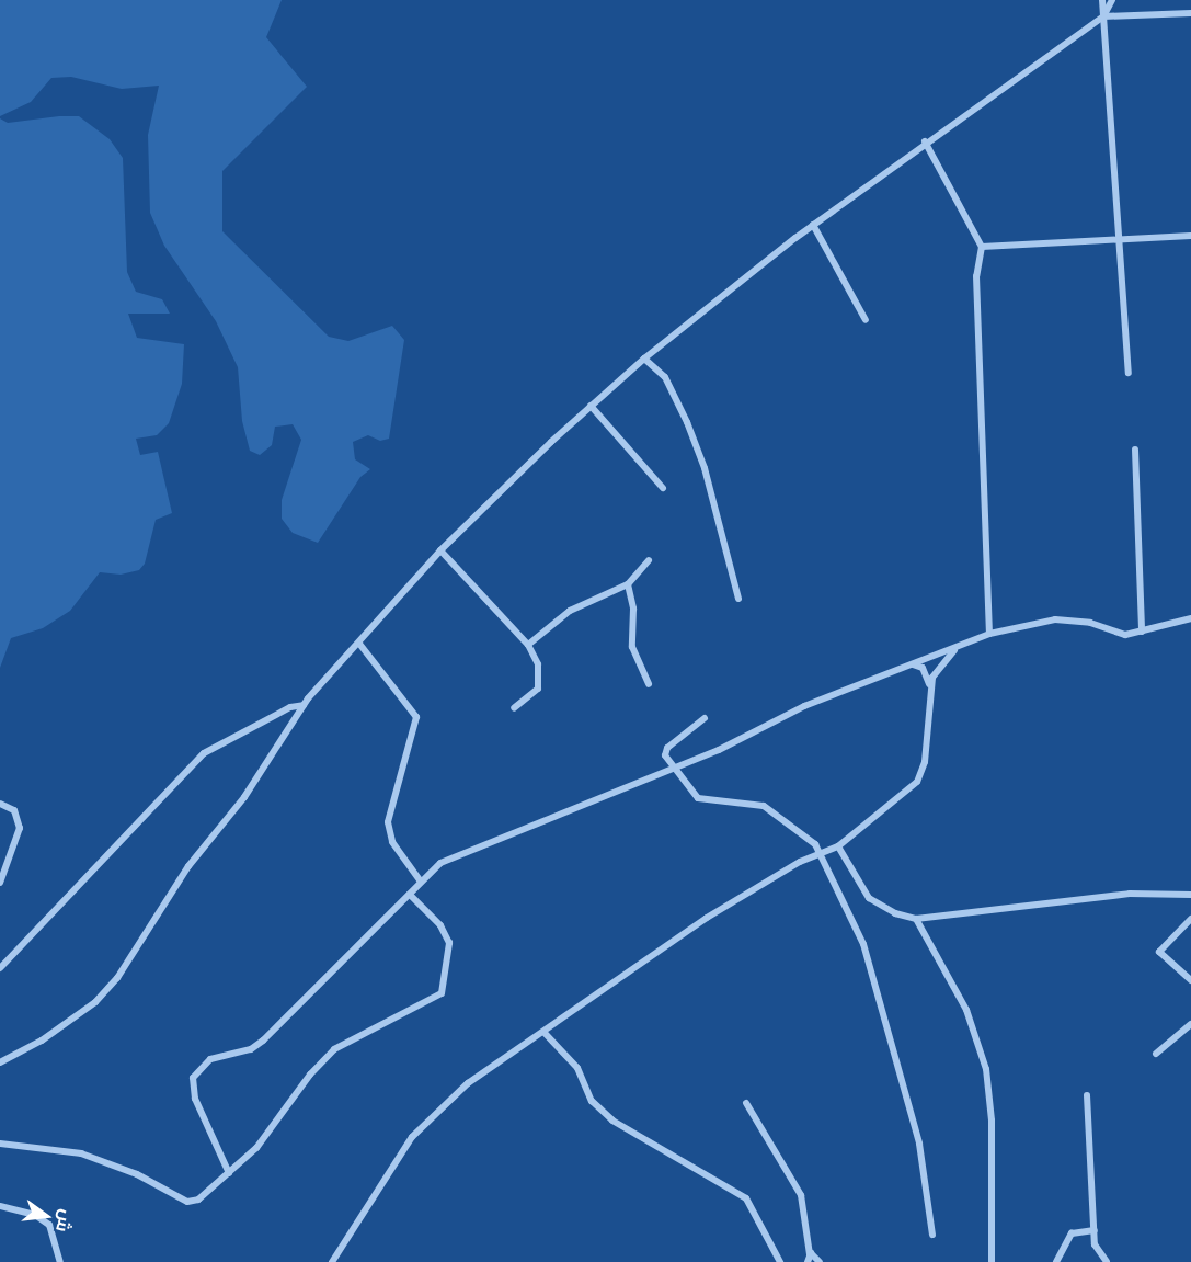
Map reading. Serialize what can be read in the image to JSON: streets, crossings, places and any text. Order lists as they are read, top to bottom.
{
  "north": "right"
}
